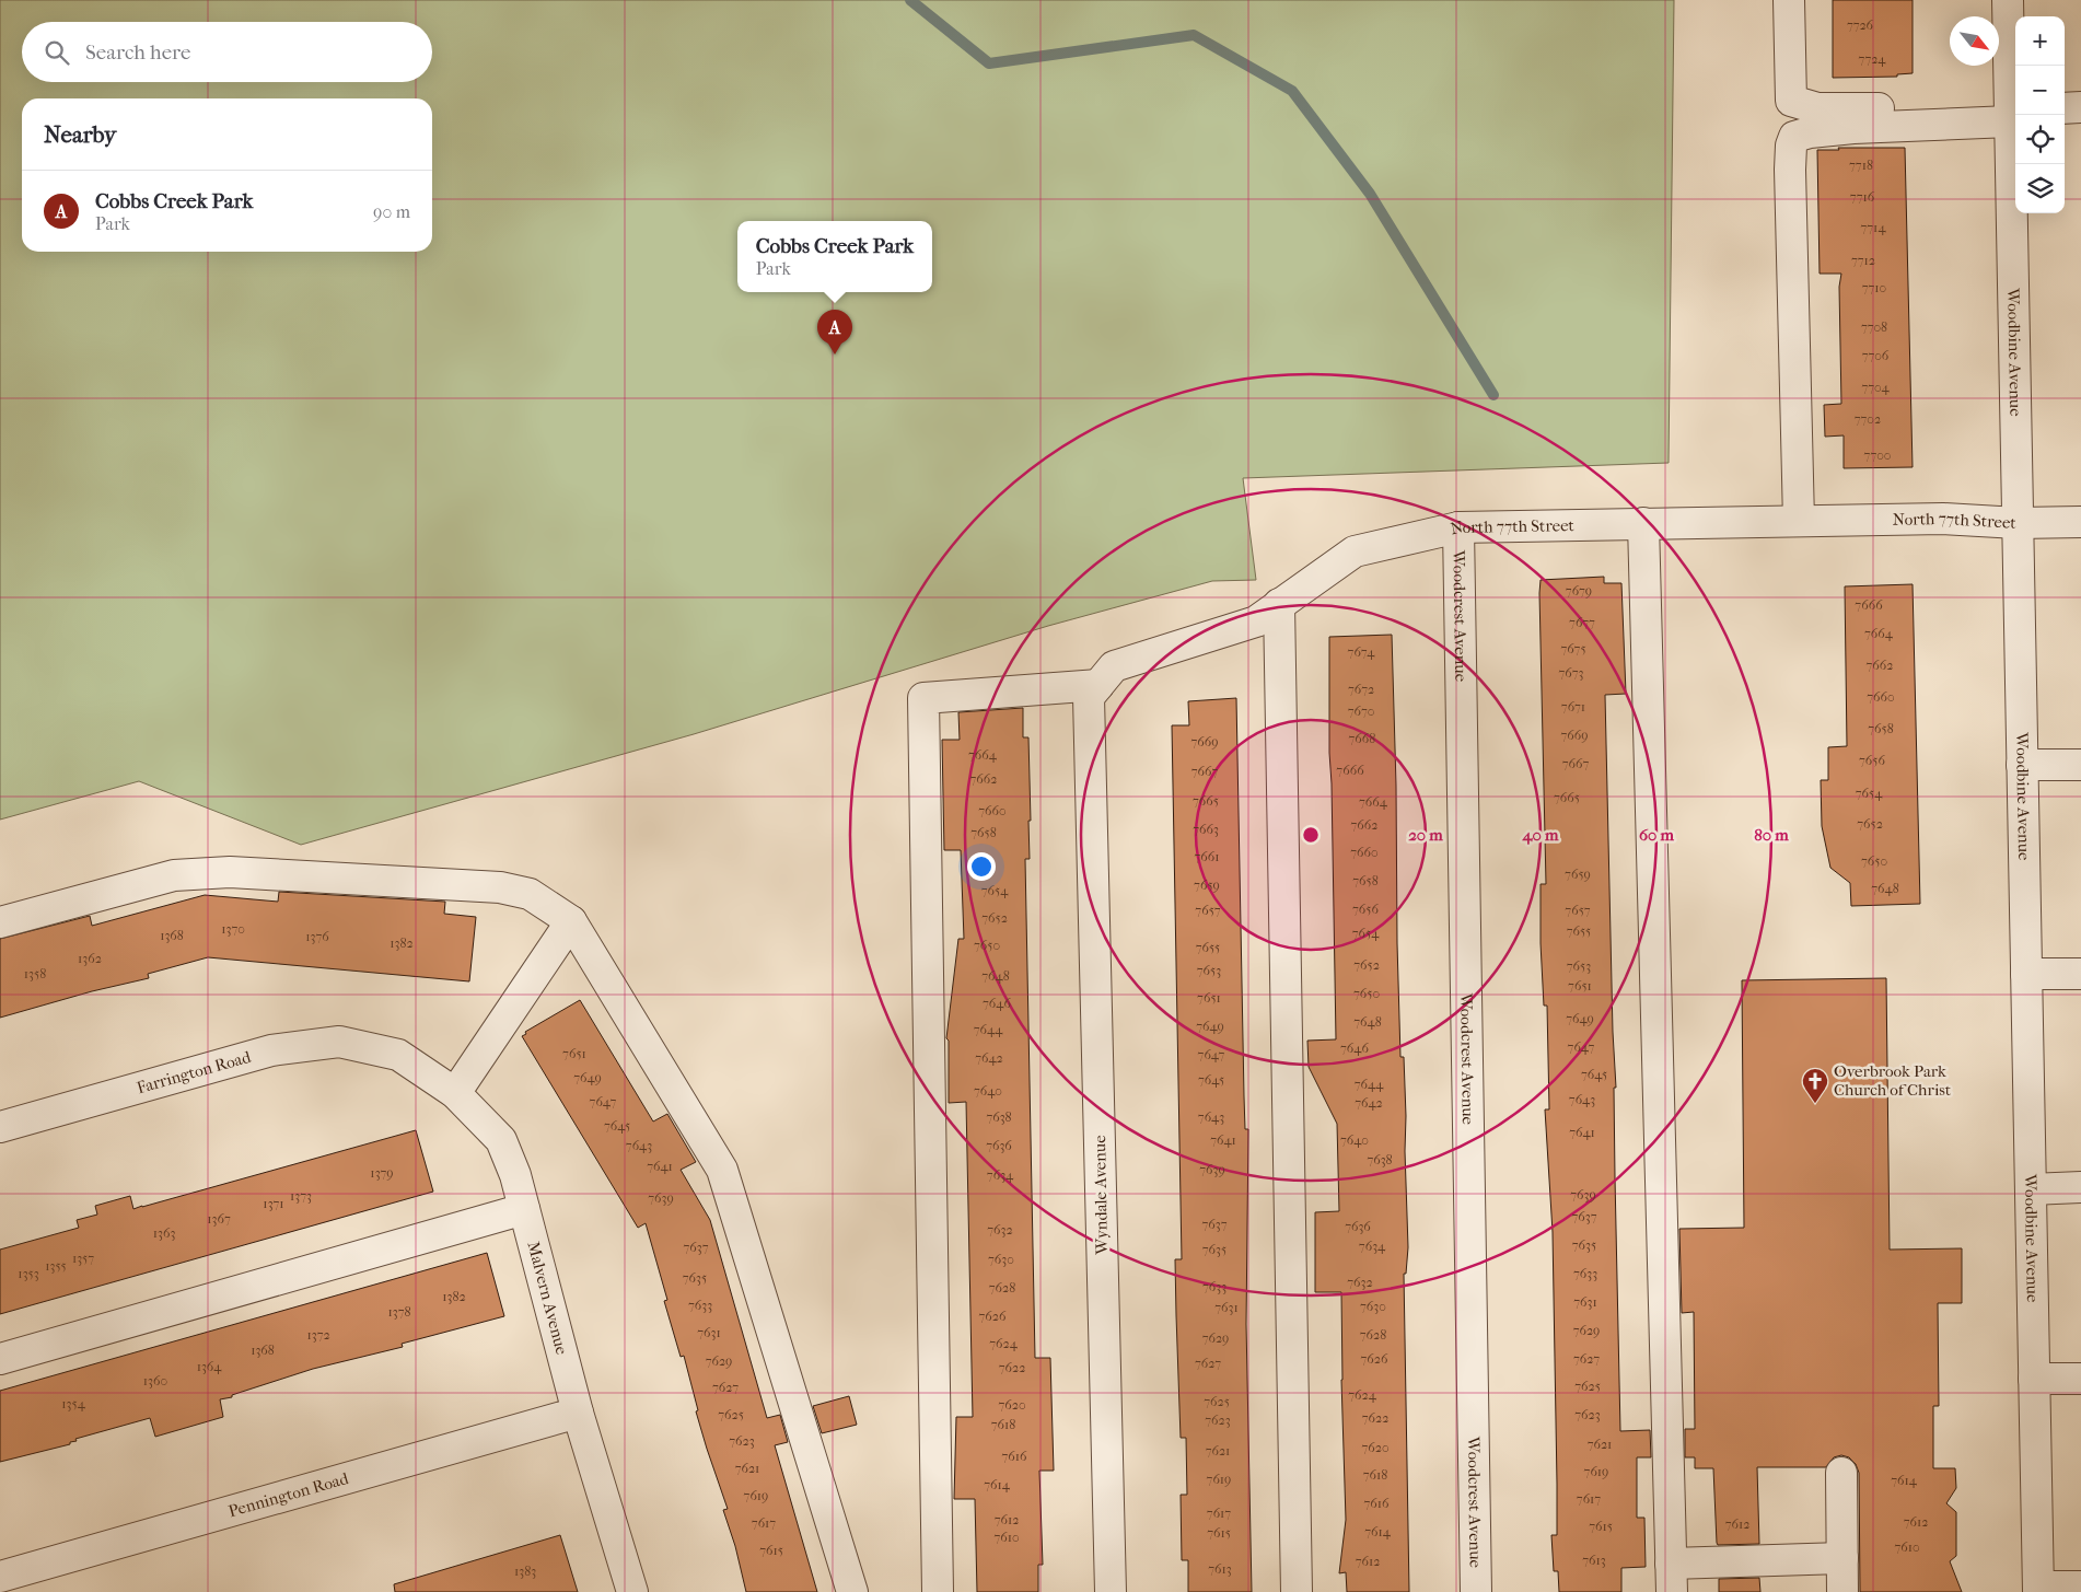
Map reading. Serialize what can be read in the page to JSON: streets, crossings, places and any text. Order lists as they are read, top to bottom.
{
  "streets": {
    "street": [
      "Woodbine Avenue",
      "North 77th Street",
      "Woodcrest Avenue",
      "Farrington Road",
      "Wyndale Avenue",
      "Malvern Avenue",
      "Pennington Road"
    ]
  },
  "crossings": [
    ["Woodbine Avenue", "North 77th Street"],
    ["North 77th Street", "Woodcrest Avenue"],
    ["North 77th Street", "Wyndale Avenue"],
    ["Farrington Road", "Malvern Avenue"],
    ["Malvern Avenue", "Pennington Road"]
  ],
  "places": {
    "church": ["Overbrook Park Church of Christ"]
  },
  "house_numbers": [
    "7726",
    "7724",
    "7718",
    "7716",
    "7714",
    "7712",
    "7710",
    "7708",
    "7706",
    "7704",
    "7702",
    "7700",
    "7679",
    "7666",
    "7677",
    "7664",
    "7675",
    "7674",
    "7662",
    "7673",
    "7672",
    "7660",
    "7671",
    "7670",
    "7658",
    "7669",
    "7668",
    "7669",
    "7664",
    "7656",
    "7667",
    "7666",
    "7667",
    "7662",
    "7654",
    "7665",
    "7665",
    "7664",
    "7660",
    "7652",
    "7662",
    "7663",
    "7658",
    "7660",
    "7661",
    "7650",
    "7659",
    "7658",
    "7659",
    "7648",
    "7654",
    "7656",
    "7657",
    "7657",
    "7652",
    "1370",
    "7655",
    "7654",
    "1368",
    "1376",
    "1382",
    "7650",
    "7655",
    "1362",
    "7652",
    "7653",
    "7653",
    "1358",
    "7648",
    "7651",
    "7650",
    "7651",
    "7646",
    "7649",
    "7648",
    "7649",
    "7644",
    "7647",
    "7646",
    "7651",
    "7647",
    "7642",
    "7645",
    "7649",
    "7645",
    "7644",
    "7640",
    "7643",
    "7647",
    "7642",
    "7638",
    "7643",
    "7645",
    "7641",
    "7641",
    "7640",
    "7643",
    "7636",
    "7638",
    "7641",
    "7639",
    "1379",
    "7634",
    "7639",
    "1373",
    "7639",
    "1371",
    "7637",
    "1367",
    "7637",
    "7636",
    "7632",
    "1363",
    "7635",
    "7634",
    "7637",
    "7635",
    "1357",
    "7630",
    "1355",
    "1353",
    "7633",
    "7635",
    "7632",
    "7633",
    "7628",
    "1382",
    "7631",
    "7633",
    "7630",
    "7631",
    "1378",
    "7626",
    "7629",
    "7631",
    "1372",
    "7628",
    "7629",
    "7624",
    "1368",
    "7626",
    "7627",
    "7629",
    "7627",
    "1364",
    "7622",
    "1360",
    "7625",
    "7627",
    "7624",
    "7625",
    "1354",
    "7620",
    "7625",
    "7623",
    "7622",
    "7623",
    "7618",
    "7623",
    "7621",
    "7620",
    "7621",
    "7616",
    "7621",
    "7619",
    "7618",
    "7619",
    "7614",
    "7614",
    "7619",
    "7617",
    "7616",
    "7617",
    "7612",
    "7612",
    "7617",
    "7612",
    "7615",
    "7614",
    "7615",
    "7610",
    "7610",
    "7615",
    "7613",
    "7612",
    "7613",
    "1383"
  ],
  "north": "bottom right",
  "page": {
    "map_buttons": ["+", "−"],
    "search": "Search here",
    "heading": "Nearby",
    "list": [
      {
        "mark": "A",
        "name": "Cobbs Creek Park",
        "note": "Park",
        "value": "90 m"
      }
    ],
    "popup": ["Cobbs Creek Park", "Park"],
    "pins": "A"
  },
  "rings": [
    "20 m",
    "40 m",
    "60 m",
    "80 m"
  ]
}
